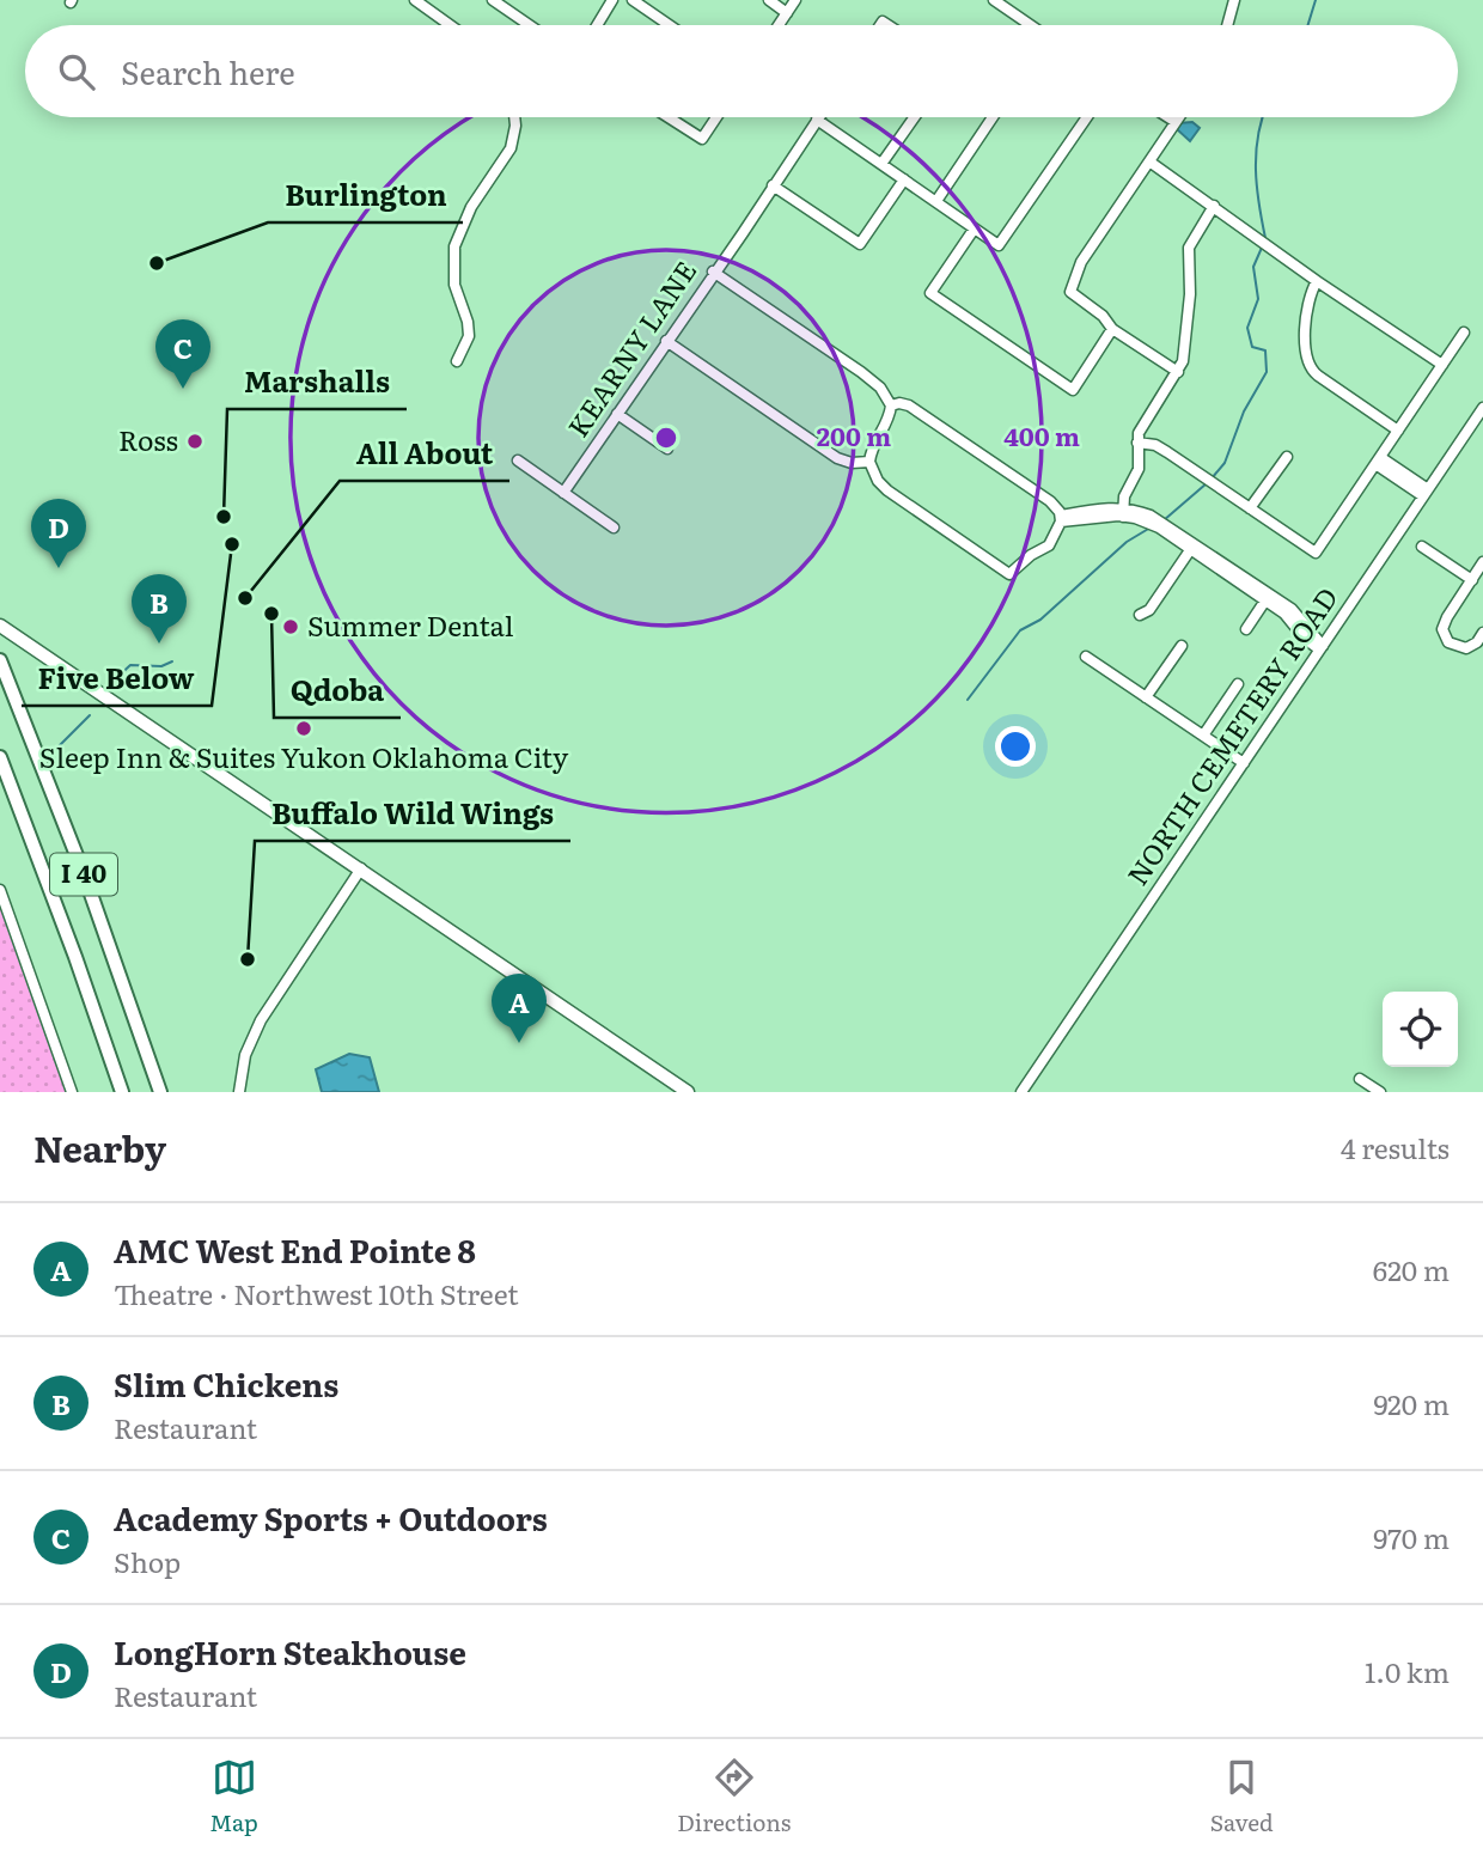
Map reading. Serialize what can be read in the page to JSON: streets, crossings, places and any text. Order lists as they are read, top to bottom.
{
  "streets": {
    "highway": ["I 40"],
    "street": ["KEARNY LANE", "NORTH CEMETERY ROAD"]
  },
  "places": [
    "Burlington",
    "Ross",
    "Marshalls",
    "Five Below",
    "All About",
    "Qdoba",
    "Summer Dental",
    "Sleep Inn & Suites Yukon Oklahoma City",
    "Buffalo Wild Wings"
  ],
  "page": {
    "search": "Search here",
    "pins": [
      "C",
      "D",
      "B",
      "A"
    ],
    "heading": ["Nearby", "4 results"],
    "list": [
      {
        "mark": "A",
        "name": "AMC West End Pointe 8",
        "note": "Theatre · Northwest 10th Street",
        "value": "620 m"
      },
      {
        "mark": "B",
        "name": "Slim Chickens",
        "note": "Restaurant",
        "value": "920 m"
      },
      {
        "mark": "C",
        "name": "Academy Sports + Outdoors",
        "note": "Shop",
        "value": "970 m"
      },
      {
        "mark": "D",
        "name": "LongHorn Steakhouse",
        "note": "Restaurant",
        "value": "1.0 km"
      }
    ],
    "nav": ["Map", "Directions", "Saved"]
  },
  "rings": ["200 m", "400 m"]
}
